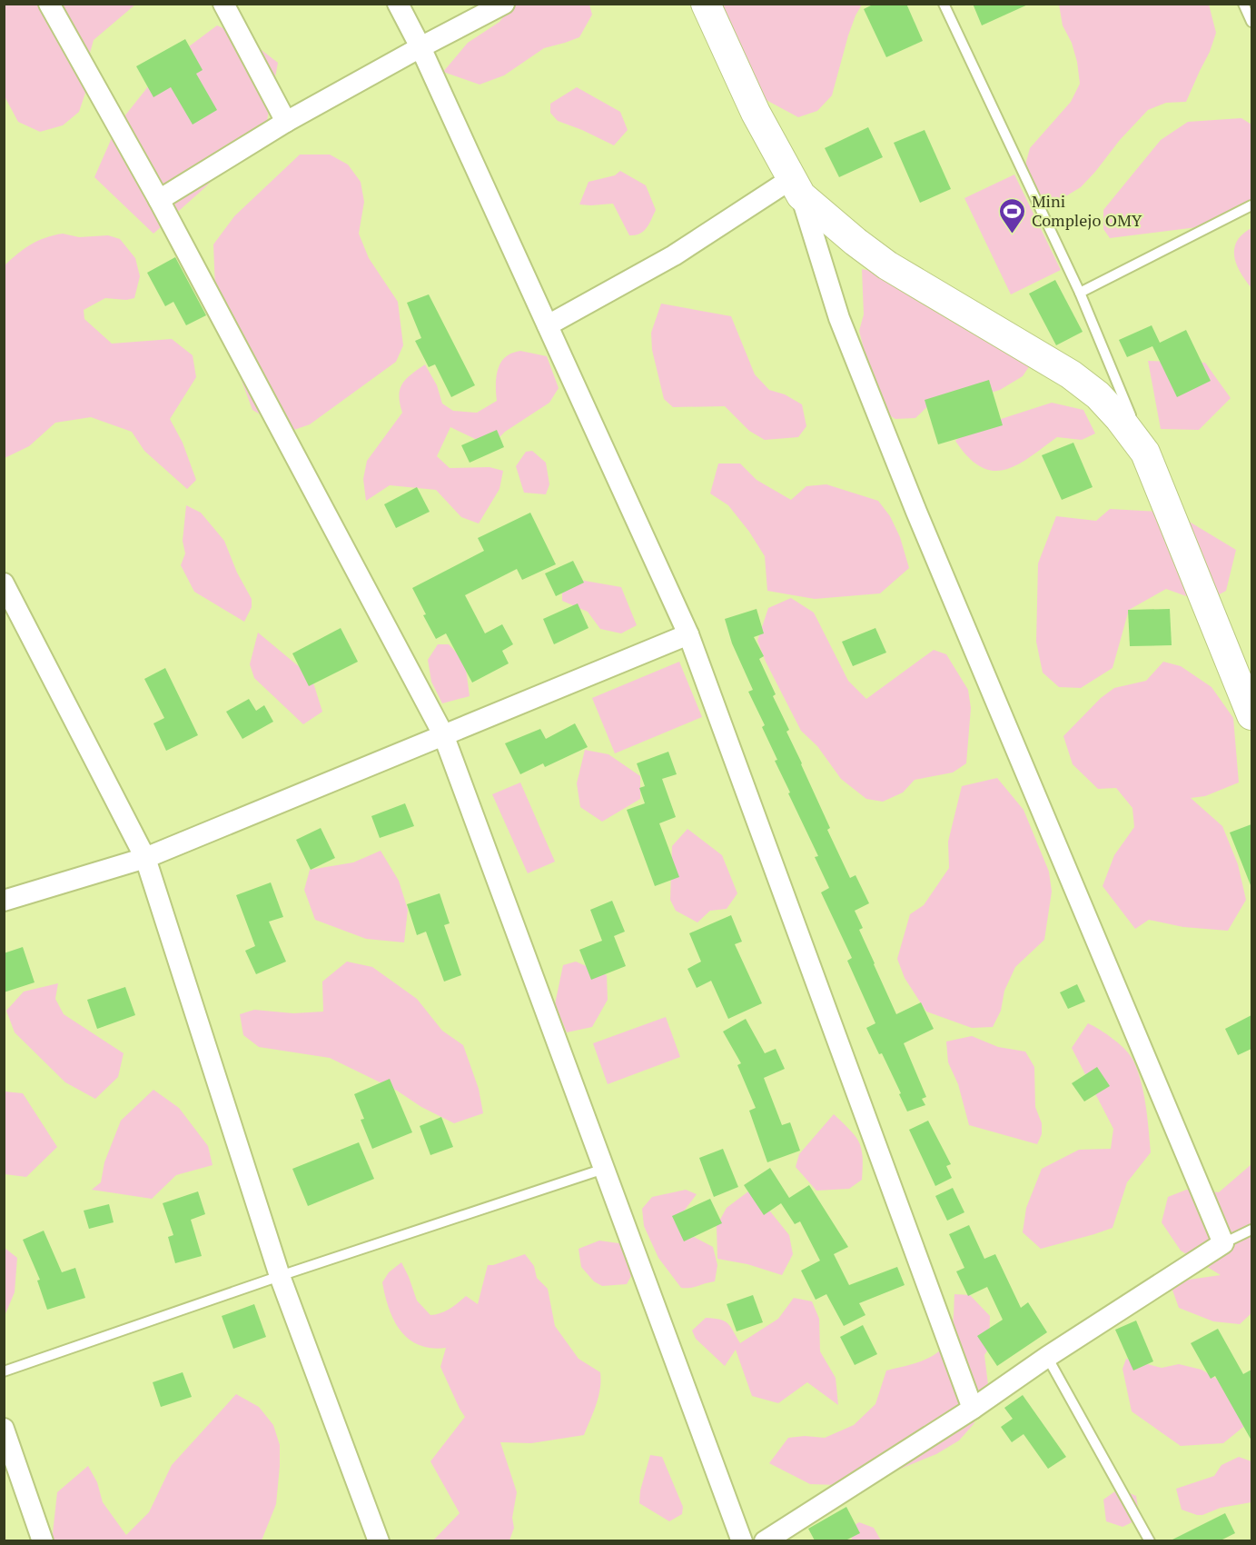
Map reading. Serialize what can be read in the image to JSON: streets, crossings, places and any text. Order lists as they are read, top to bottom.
{
  "places": {
    "sports": ["Mini Complejo OMY"]
  }
}
